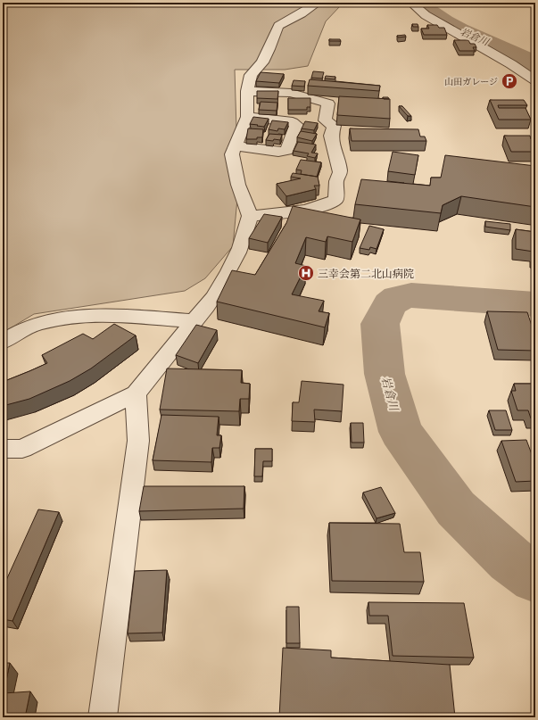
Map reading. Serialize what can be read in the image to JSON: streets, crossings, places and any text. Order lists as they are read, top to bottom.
{
  "water": ["岩倉川"],
  "places": {
    "parking": ["山田ガレージ"],
    "hospital": ["三幸会第二北山病院"]
  }
}
